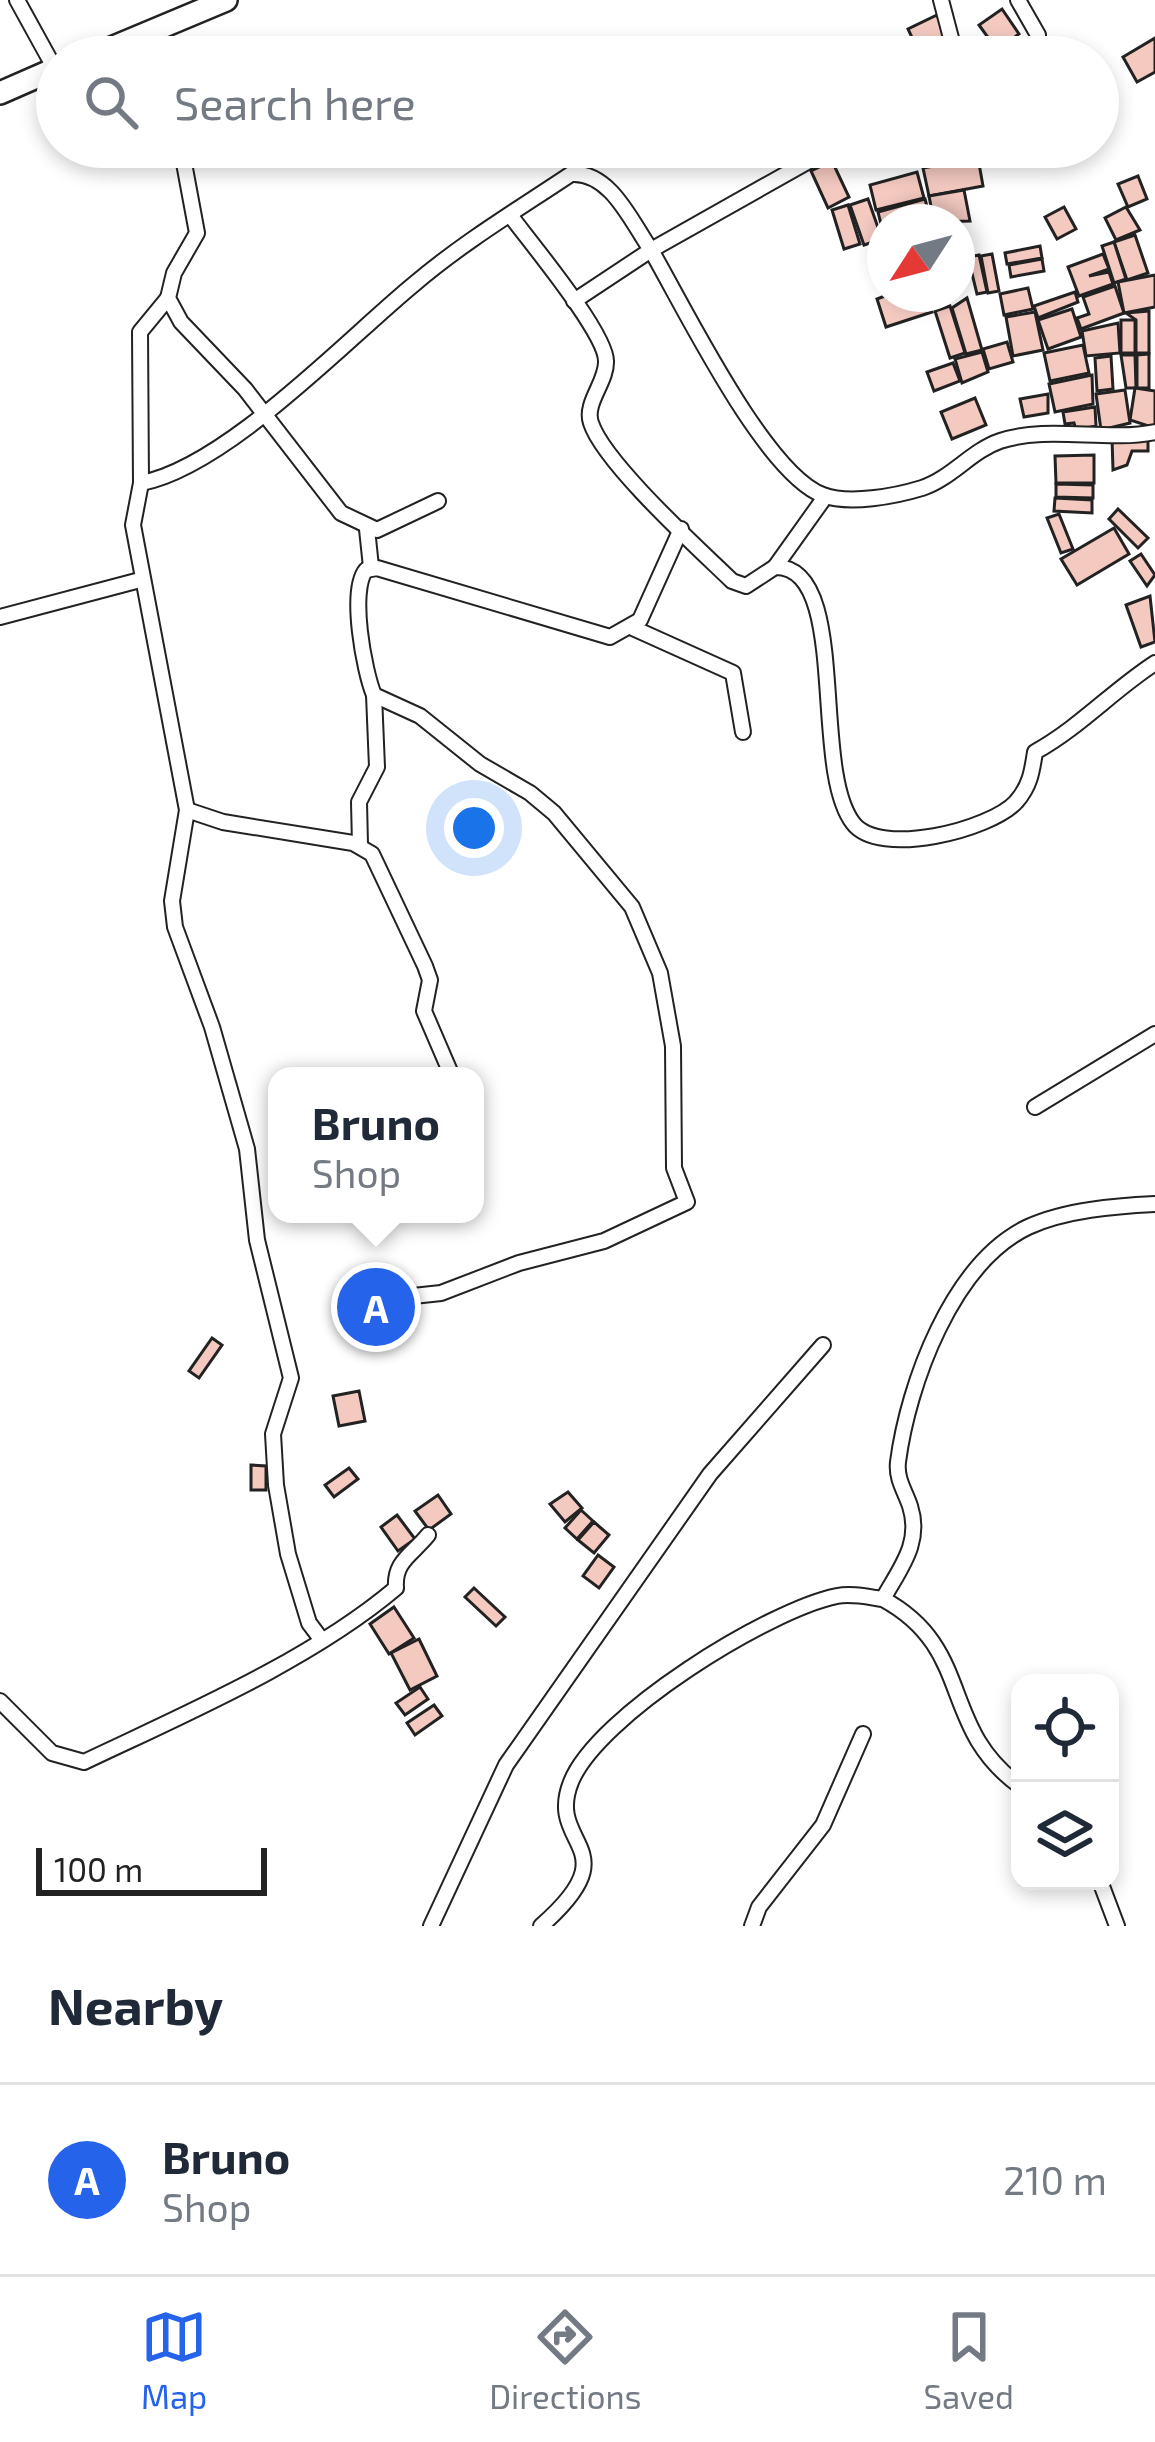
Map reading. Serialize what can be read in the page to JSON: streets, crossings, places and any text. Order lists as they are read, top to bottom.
{
  "scale_bar": "100 m",
  "north": "bottom left",
  "page": {
    "search": "Search here",
    "popup": ["Bruno", "Shop"],
    "pins": "A",
    "scale": "100 m",
    "heading": "Nearby",
    "list": [
      {
        "mark": "A",
        "name": "Bruno",
        "note": "Shop",
        "value": "210 m"
      }
    ],
    "nav": ["Map", "Directions", "Saved"]
  }
}
